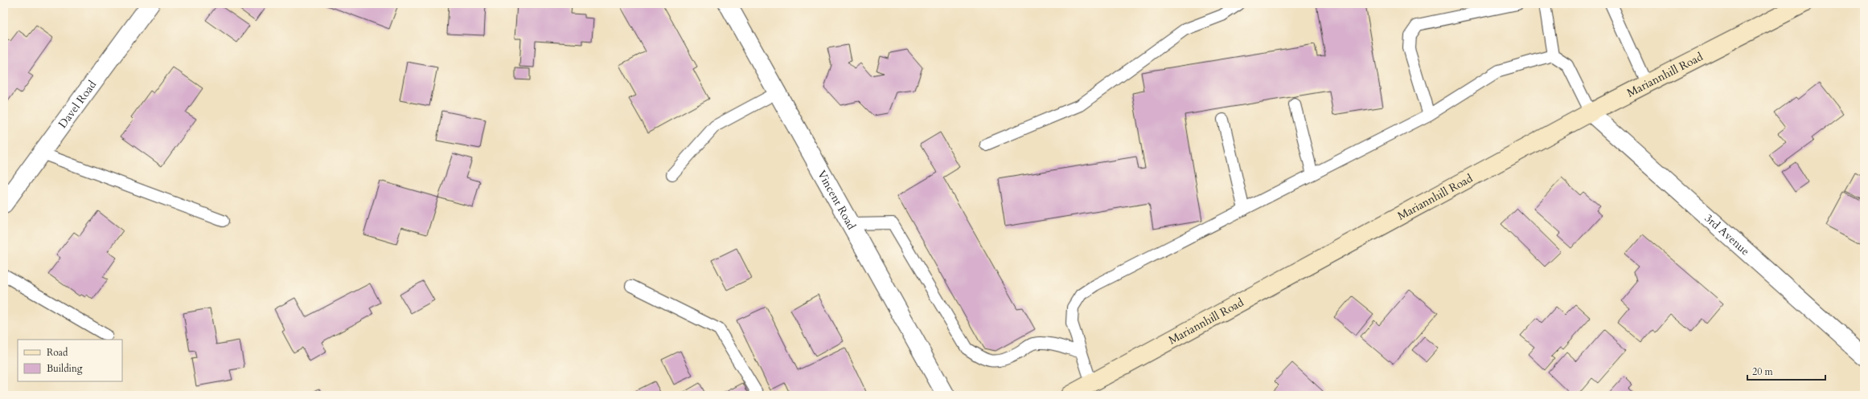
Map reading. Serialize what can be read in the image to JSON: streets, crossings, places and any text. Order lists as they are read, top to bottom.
{
  "streets": {
    "street": [
      "Mariannhill Road",
      "Davel Road",
      "Vincent Road",
      "3rd Avenue"
    ]
  },
  "crossings": [
    ["Mariannhill Road", "3rd Avenue"]
  ],
  "legend": ["Road", "Building"],
  "scale_bar": "20 m"
}
